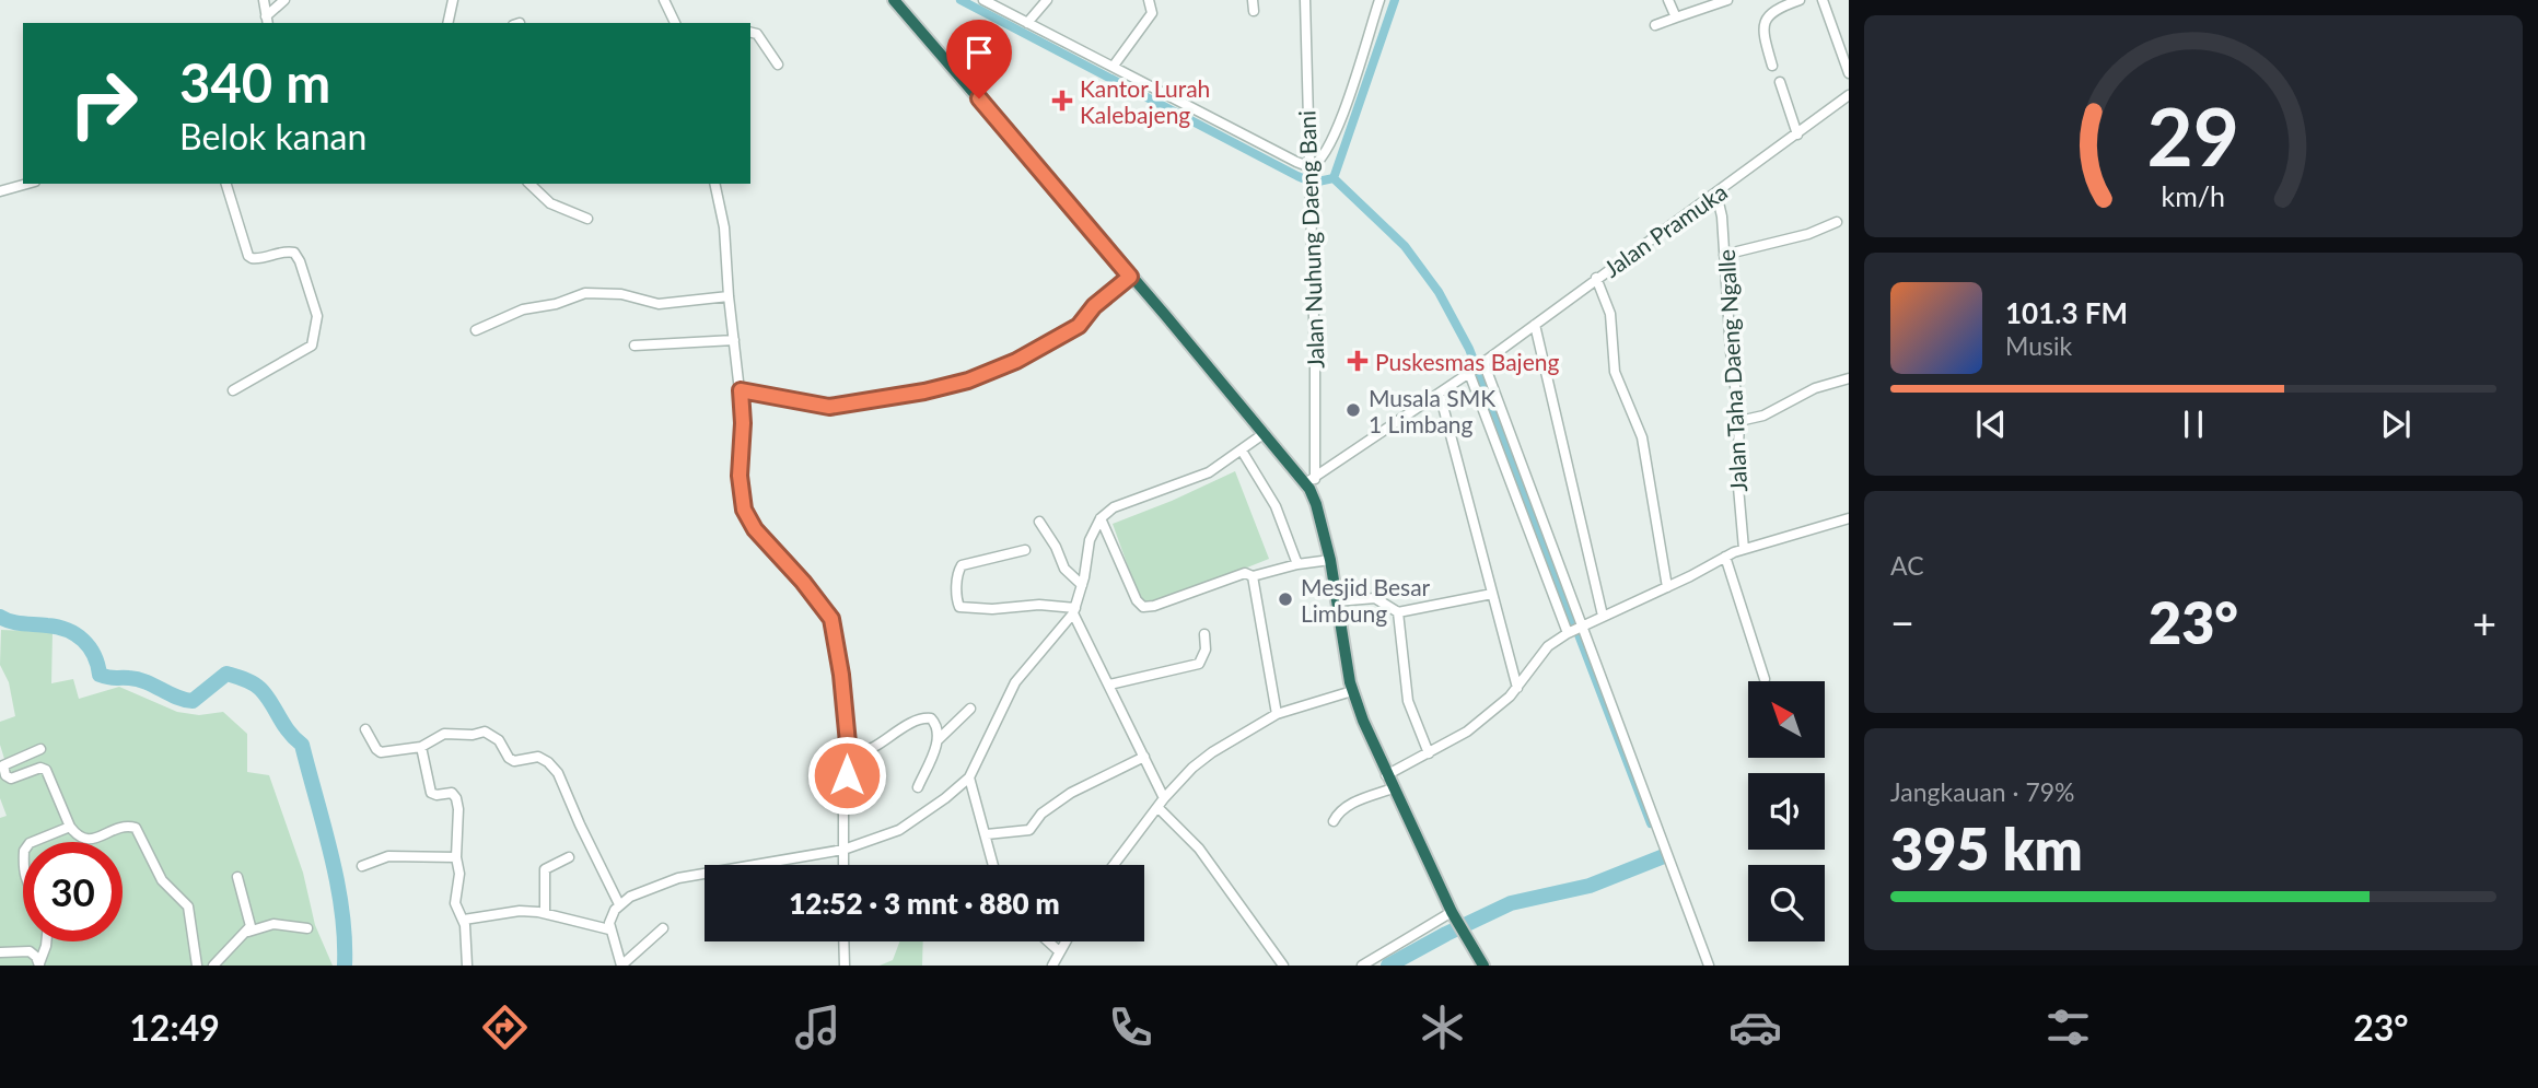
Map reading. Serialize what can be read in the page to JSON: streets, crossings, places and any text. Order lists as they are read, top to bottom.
{
  "streets": {
    "street": ["Jalan Pramuka", "Jalan Nuhung Daeng Bani", "Jalan Taha Daeng Ngalle"]
  },
  "crossings": [
    ["Jalan Pramuka", "Jalan Nuhung Daeng Bani"],
    ["Jalan Pramuka", "Jalan Taha Daeng Ngalle"]
  ],
  "places": {
    "health": ["Kantor Lurah Kalebajeng", "Puskesmas Bajeng"],
    "other": ["Musala SMK 1 Limbang", "Mesjid Besar Limbung"]
  },
  "north": "top left",
  "page": {
    "turn": ["340 m", "Belok kanan"],
    "song": ["101.3 FM", "Musik"],
    "tile": [
      "AC",
      ["Jangkauan · 79%", "395 km"]
    ],
    "heat": ["−", "23°", "+"],
    "limit": "30",
    "trip": "12:52 · 3 mnt · 880 m",
    "tabs": ["12:49", "23°"],
    "gauge": ["29", "km/h"]
  }
}
